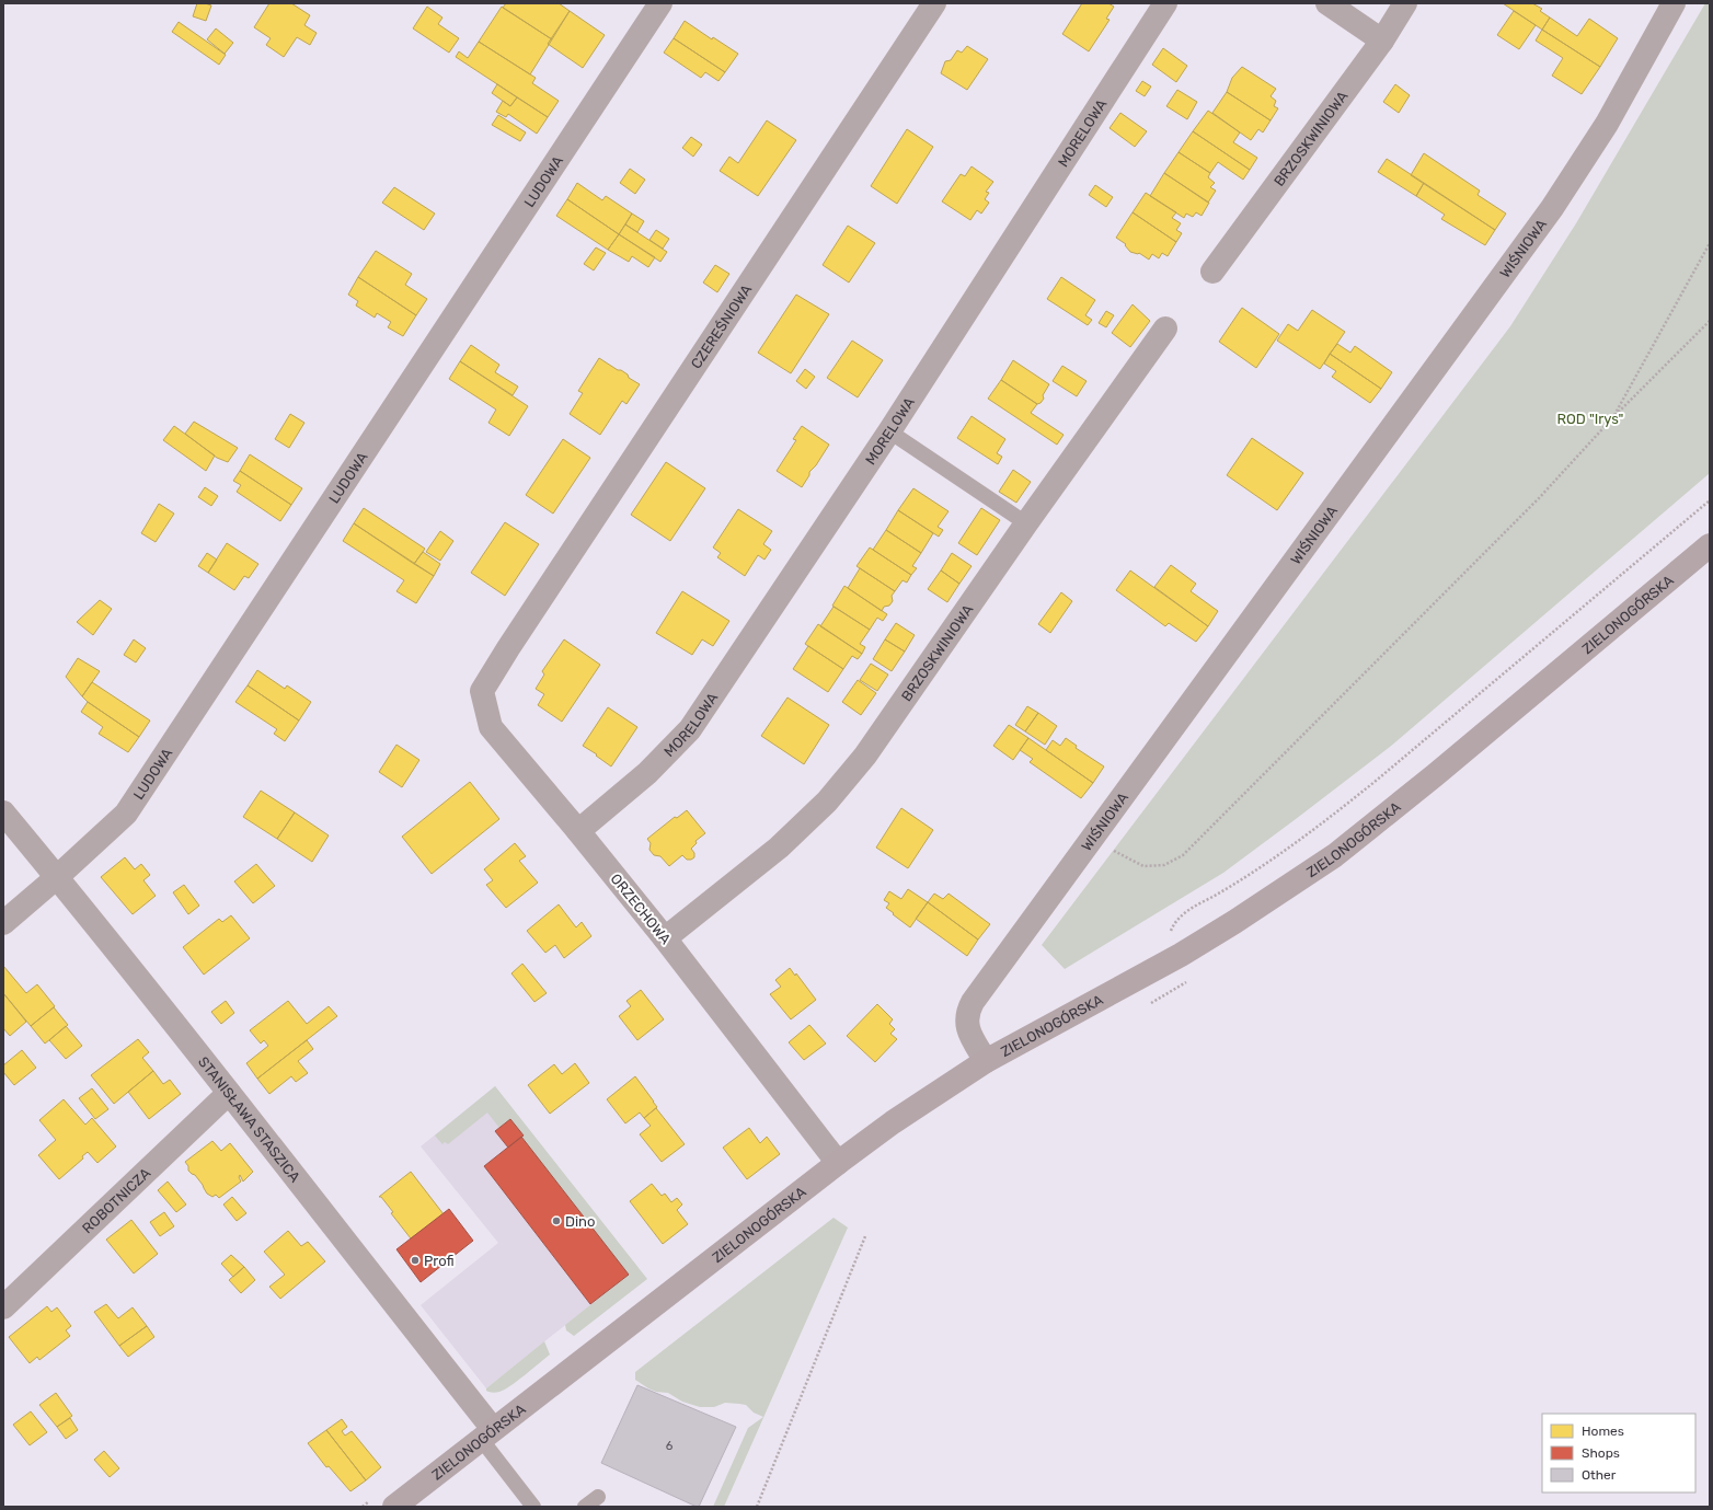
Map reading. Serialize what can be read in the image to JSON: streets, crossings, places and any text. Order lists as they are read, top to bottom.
{
  "streets": {
    "street": [
      "MORELOWA",
      "BRZOSKWINIOWA",
      "LUDOWA",
      "WIŚNIOWA",
      "CZEREŚNIOWA",
      "ZIELONOGÓRSKA",
      "ORZECHOWA",
      "STANISŁAWA STASZICA",
      "ROBOTNICZA"
    ]
  },
  "crossings": [
    ["MORELOWA", "ORZECHOWA"],
    ["BRZOSKWINIOWA", "ORZECHOWA"],
    ["LUDOWA", "STANISŁAWA STASZICA"],
    ["WIŚNIOWA", "ZIELONOGÓRSKA"],
    ["CZEREŚNIOWA", "ORZECHOWA"],
    ["ZIELONOGÓRSKA", "ORZECHOWA"],
    ["ZIELONOGÓRSKA", "STANISŁAWA STASZICA"],
    ["STANISŁAWA STASZICA", "ROBOTNICZA"]
  ],
  "parks": ["ROD \"Irys\""],
  "places": ["Dino", "Profi"],
  "house_numbers": ["6"],
  "legend": ["Homes", "Shops", "Other"]
}
